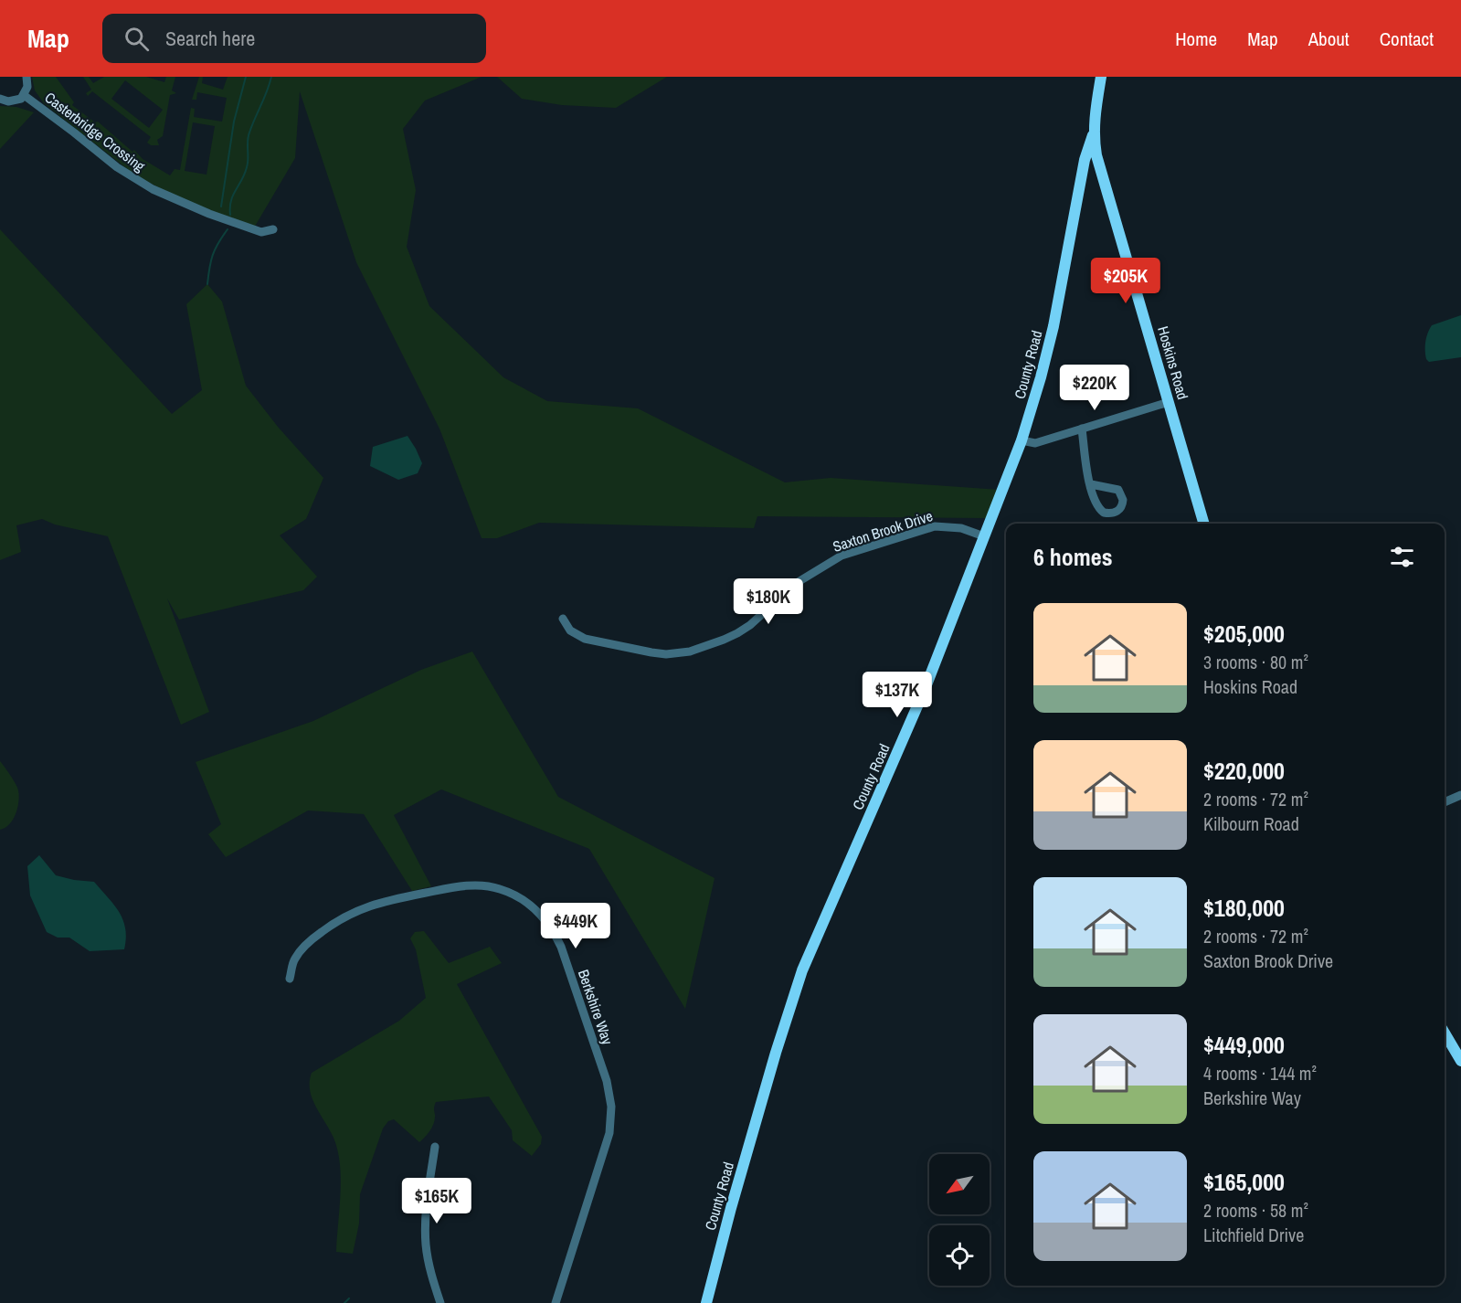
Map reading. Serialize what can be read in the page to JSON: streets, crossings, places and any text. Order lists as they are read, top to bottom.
{
  "streets": {
    "street": [
      "Casterbridge Crossing",
      "Hoskins Road",
      "County Road",
      "Saxton Brook Drive",
      "Berkshire Way"
    ]
  },
  "crossings": [
    ["Hoskins Road", "County Road"],
    ["County Road", "Saxton Brook Drive"]
  ],
  "north": "bottom left",
  "page": {
    "header": "Map",
    "search": "Search here",
    "nav": [
      "Home",
      "Map",
      "About",
      "Contact"
    ],
    "price": [
      "$205K",
      "$220K",
      "$180K",
      "$137K",
      "$449K",
      "$165K"
    ],
    "heading": "6 homes",
    "list": [
      {
        "name": "$205,000",
        "note": "3 rooms · 80 m² · Hoskins Road"
      },
      {
        "name": "$220,000",
        "note": "2 rooms · 72 m² · Kilbourn Road"
      },
      {
        "name": "$180,000",
        "note": "2 rooms · 72 m² · Saxton Brook Drive"
      },
      {
        "name": "$449,000",
        "note": "4 rooms · 144 m² · Berkshire Way"
      },
      {
        "name": "$165,000",
        "note": "2 rooms · 58 m² · Litchfield Drive"
      }
    ]
  }
}
